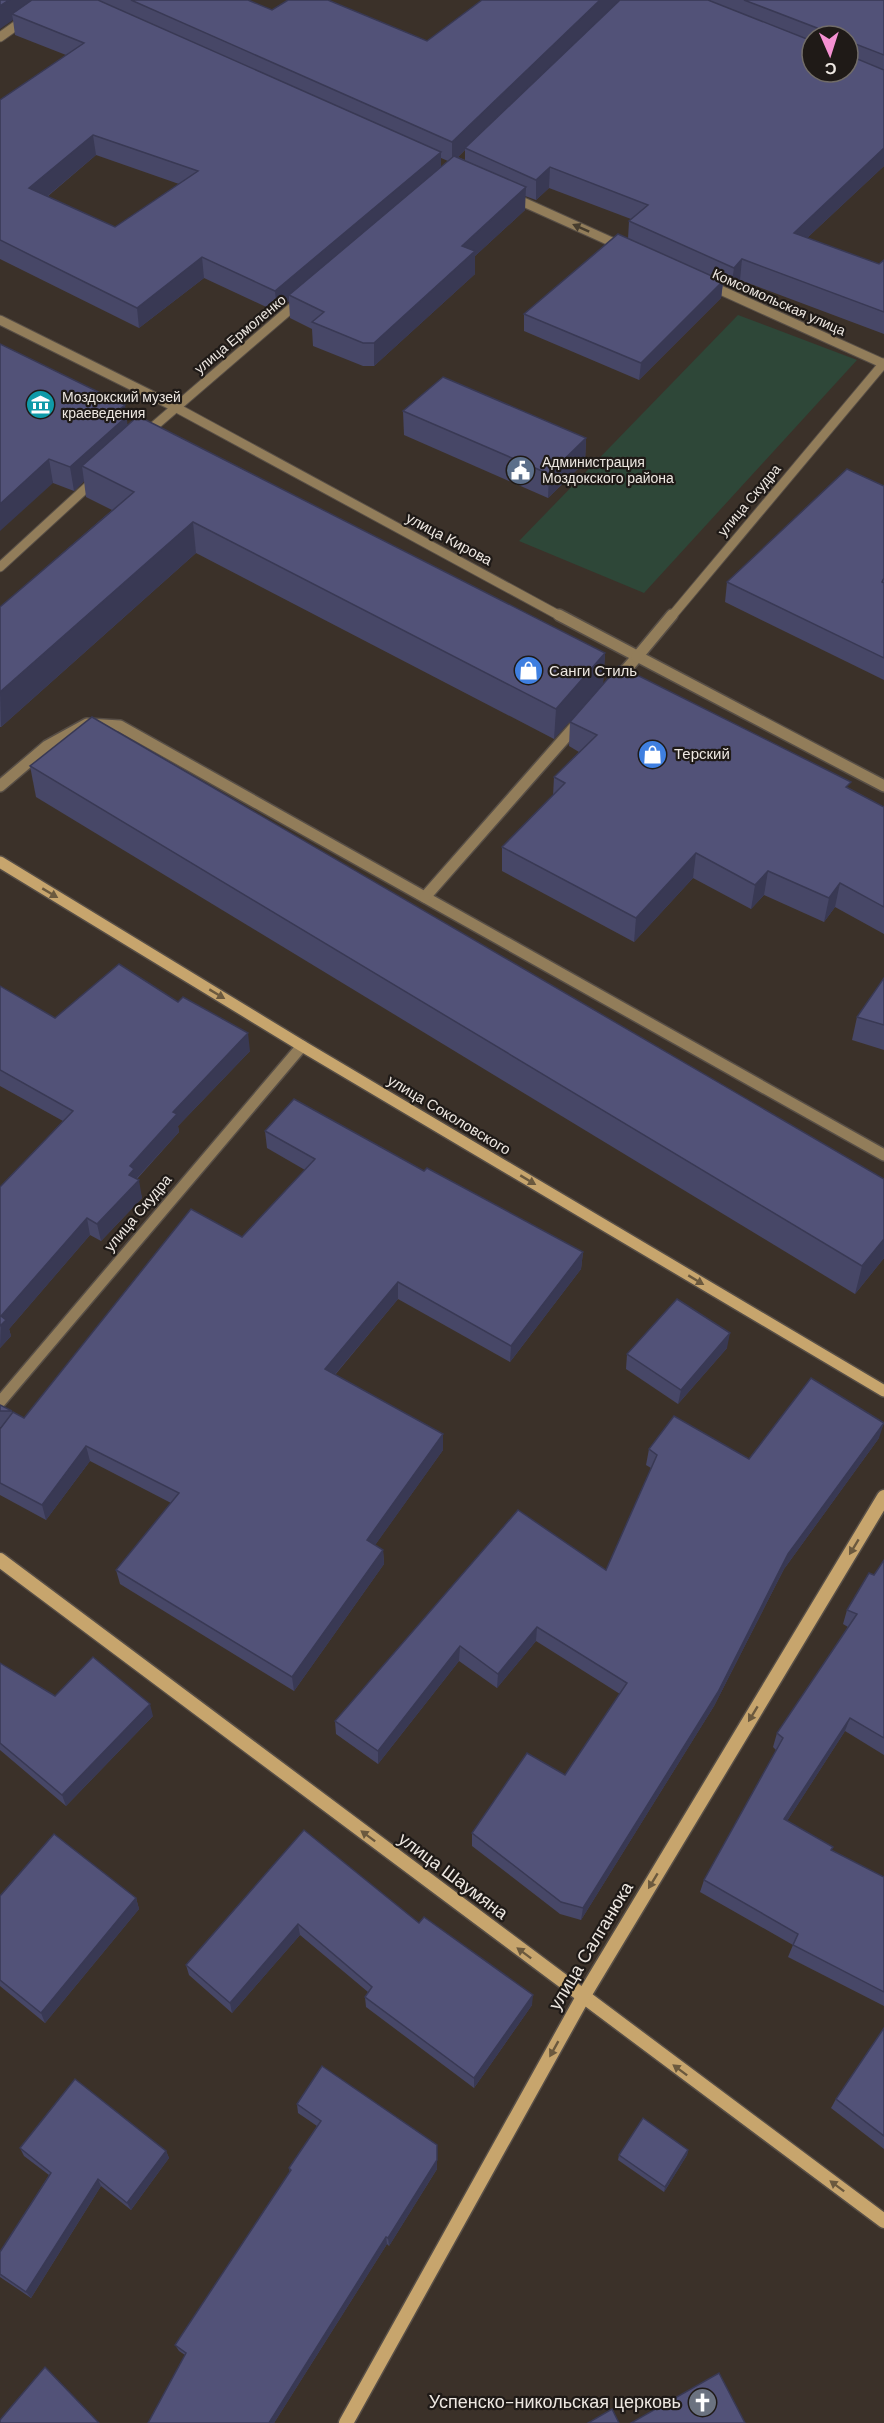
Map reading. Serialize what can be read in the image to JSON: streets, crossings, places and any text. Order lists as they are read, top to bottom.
{
  "streets": {
    "street": [
      "Комсомольская улица",
      "улица Ермоленко",
      "улица Скудра",
      "улица Кирова",
      "улица Соколовского",
      "улица Шаумяна",
      "улица Салганюка"
    ]
  },
  "crossings": [
    ["Комсомольская улица", "улица Скудра"],
    ["улица Ермоленко", "улица Кирова"],
    ["улица Скудра", "улица Кирова"],
    ["улица Скудра", "улица Соколовского"],
    ["улица Шаумяна", "улица Салганюка"]
  ],
  "one_way": ["улица Соколовского", "улица Шаумяна", "улица Салганюка"],
  "places": {
    "museum": ["Моздокский музей краеведения"],
    "public building": ["Администрация Моздокского района"],
    "shop": ["Санги Стиль", "Терский"],
    "church": ["Успенско-никольская церковь"]
  },
  "north": "bottom"
}
